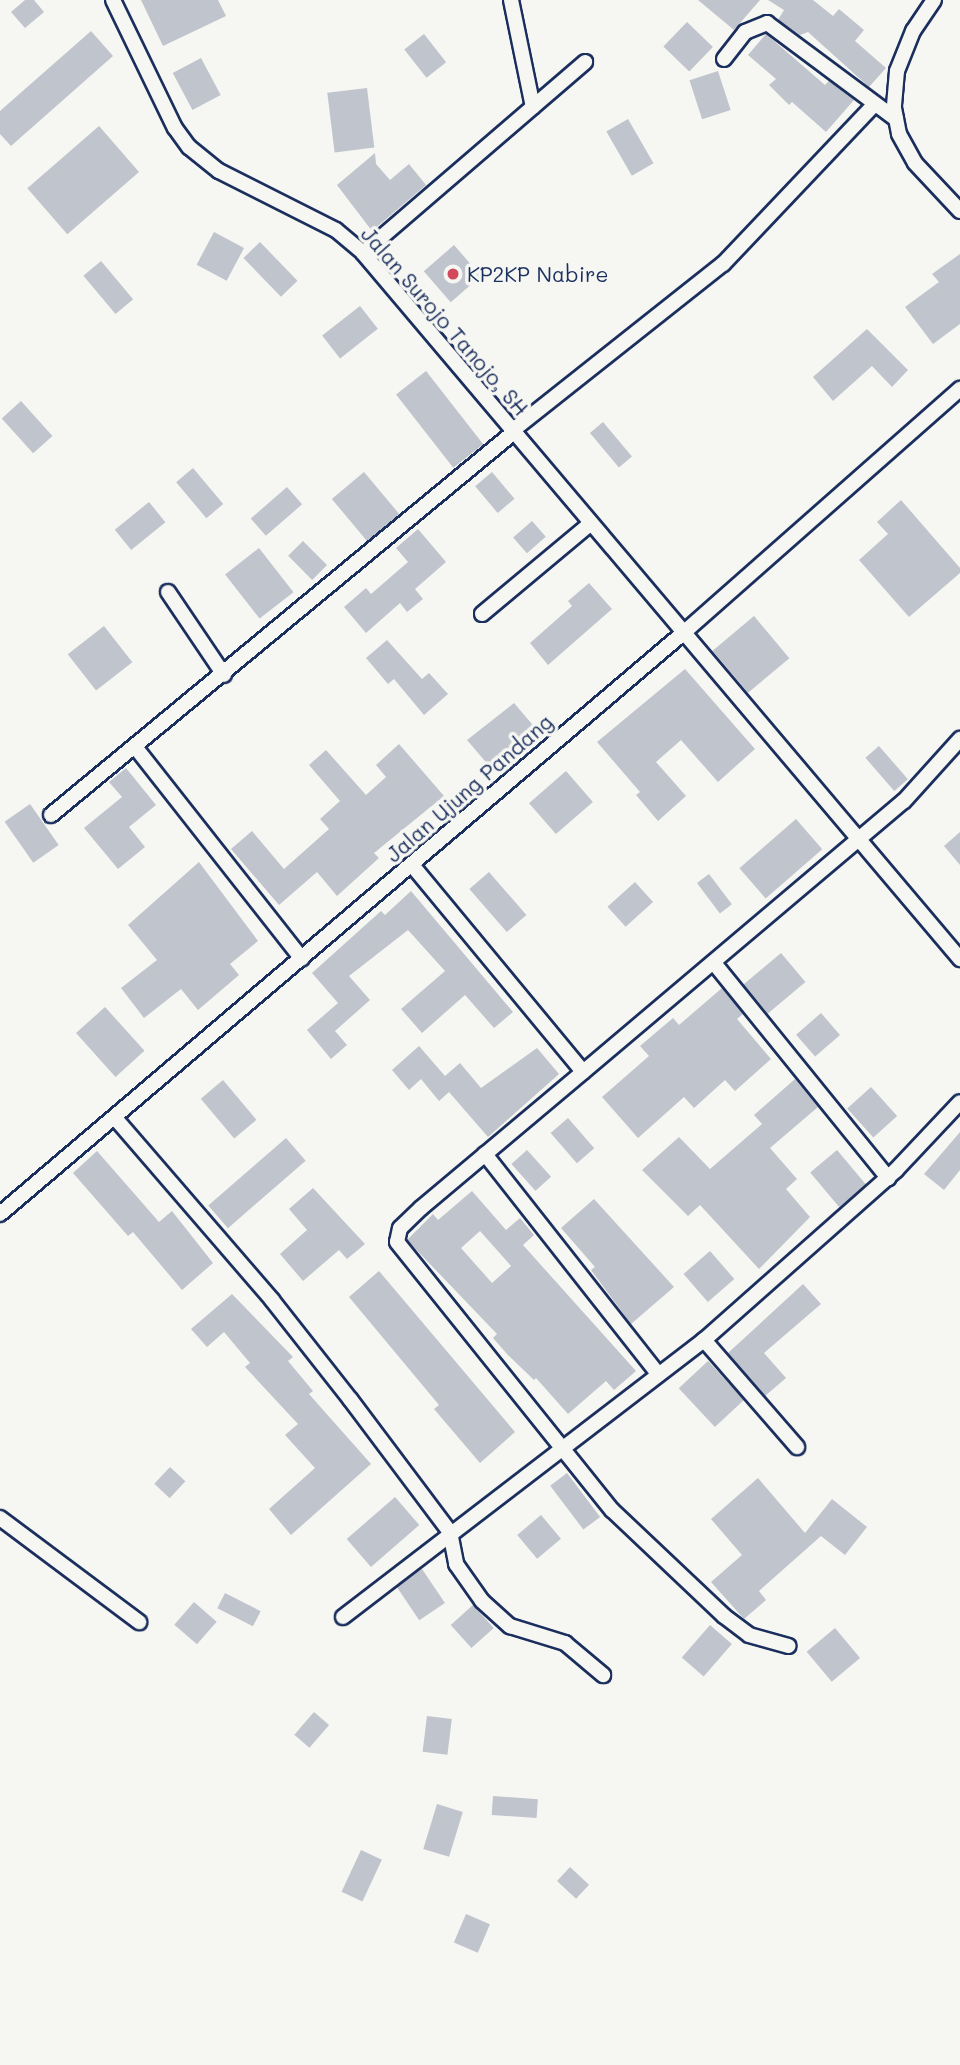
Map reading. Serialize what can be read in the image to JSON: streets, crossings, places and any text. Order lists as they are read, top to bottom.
{
  "streets": {
    "street": ["Jalan Surojo Tanojo, SH", "Jalan Ujung Pandang"]
  },
  "crossings": [
    ["Jalan Surojo Tanojo, SH", "Jalan Ujung Pandang"]
  ],
  "places": ["KP2KP Nabire"]
}
